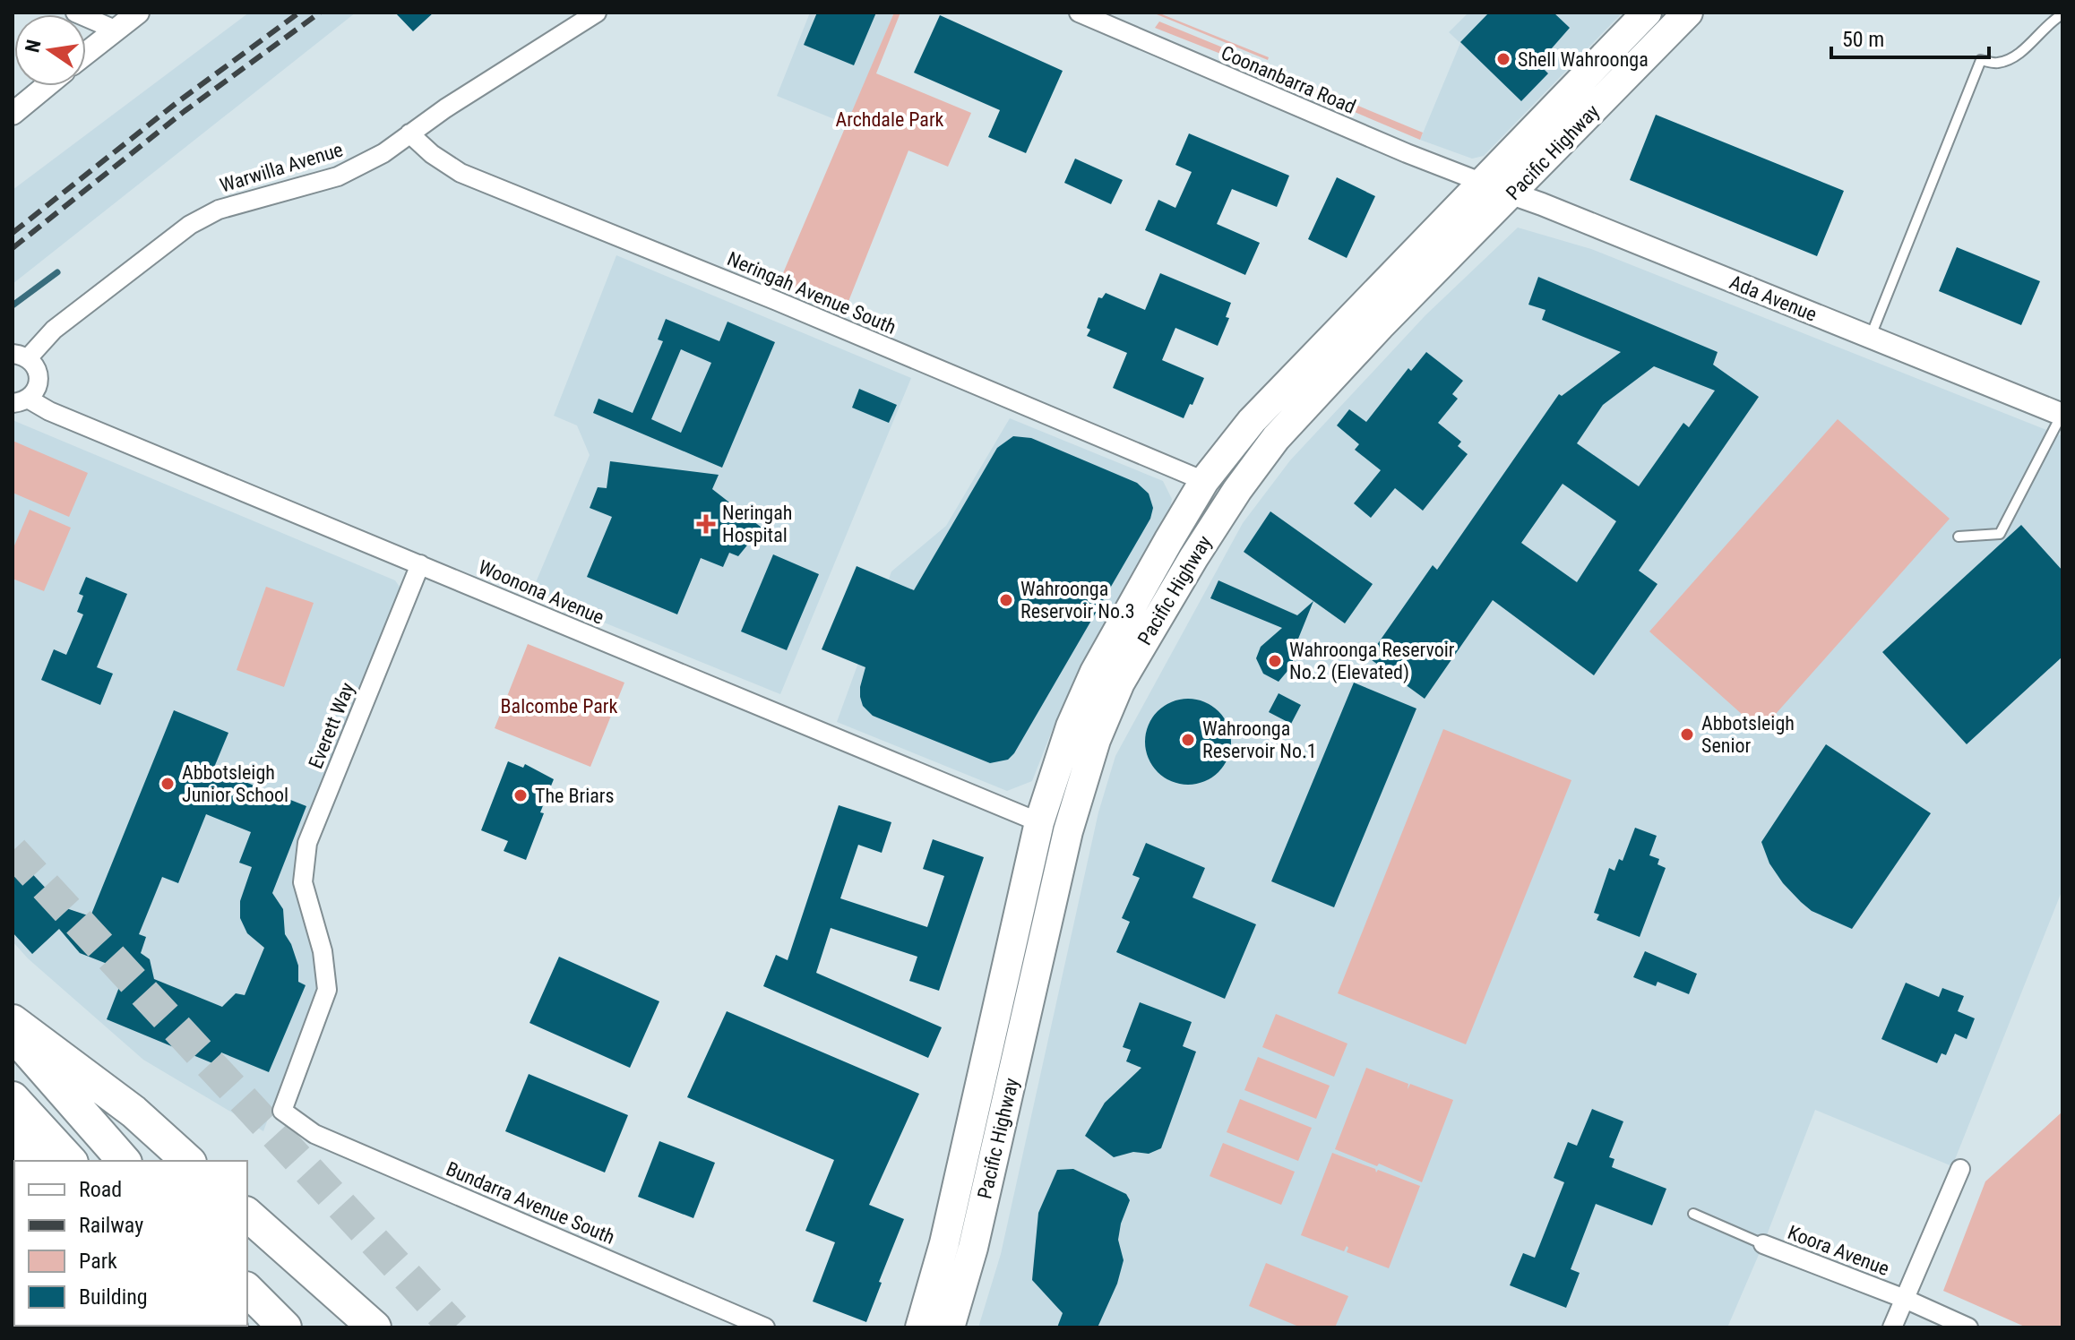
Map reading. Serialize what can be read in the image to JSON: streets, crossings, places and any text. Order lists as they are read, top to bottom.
{
  "streets": {
    "highway": ["Pacific Highway"],
    "street": [
      "Coonanbarra Road",
      "Warwilla Avenue",
      "Neringah Avenue South",
      "Ada Avenue",
      "Woonona Avenue",
      "Everett Way",
      "Bundarra Avenue South",
      "Koora Avenue"
    ]
  },
  "crossings": [
    ["Coonanbarra Road", "Pacific Highway"],
    ["Coonanbarra Road", "Ada Avenue"],
    ["Pacific Highway", "Neringah Avenue South"],
    ["Pacific Highway", "Ada Avenue"],
    ["Pacific Highway", "Woonona Avenue"],
    ["Warwilla Avenue", "Neringah Avenue South"],
    ["Woonona Avenue", "Everett Way"],
    ["Everett Way", "Bundarra Avenue South"]
  ],
  "parks": ["Archdale Park", "Balcombe Park"],
  "places": {
    "other": [
      "Shell Wahroonga",
      "Wahroonga Reservoir No.3",
      "Wahroonga Reservoir No.2 (Elevated)",
      "Abbotsleigh Senior",
      "Wahroonga Reservoir No.1",
      "Abbotsleigh Junior School",
      "The Briars"
    ],
    "health": ["Neringah Hospital"]
  },
  "legend": [
    "Road",
    "Railway",
    "Park",
    "Building"
  ],
  "scale_bar": "50 m",
  "north": "left"
}
